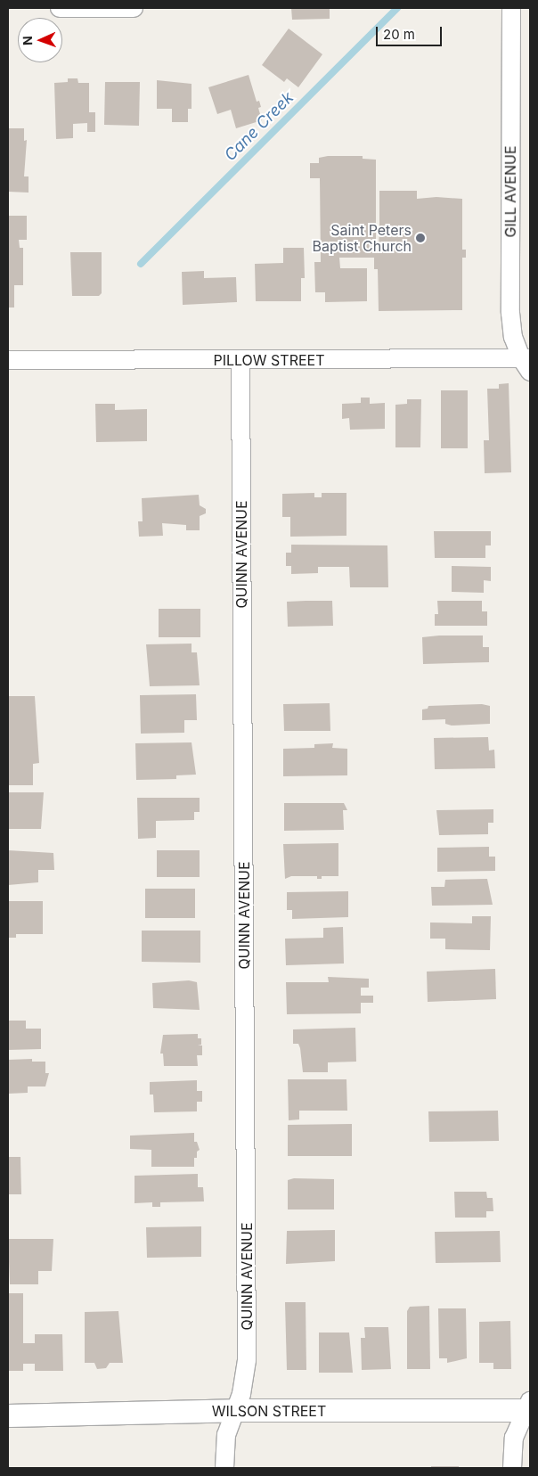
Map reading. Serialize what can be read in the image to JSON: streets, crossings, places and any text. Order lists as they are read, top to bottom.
{
  "streets": {
    "street": [
      "GILL AVENUE",
      "PILLOW STREET",
      "QUINN AVENUE",
      "WILSON STREET"
    ]
  },
  "crossings": [
    ["GILL AVENUE", "PILLOW STREET"],
    ["PILLOW STREET", "QUINN AVENUE"],
    ["QUINN AVENUE", "WILSON STREET"]
  ],
  "water": ["Cane Creek"],
  "places": ["Saint Peters Baptist Church"],
  "scale_bar": "20 m",
  "north": "left"
}
